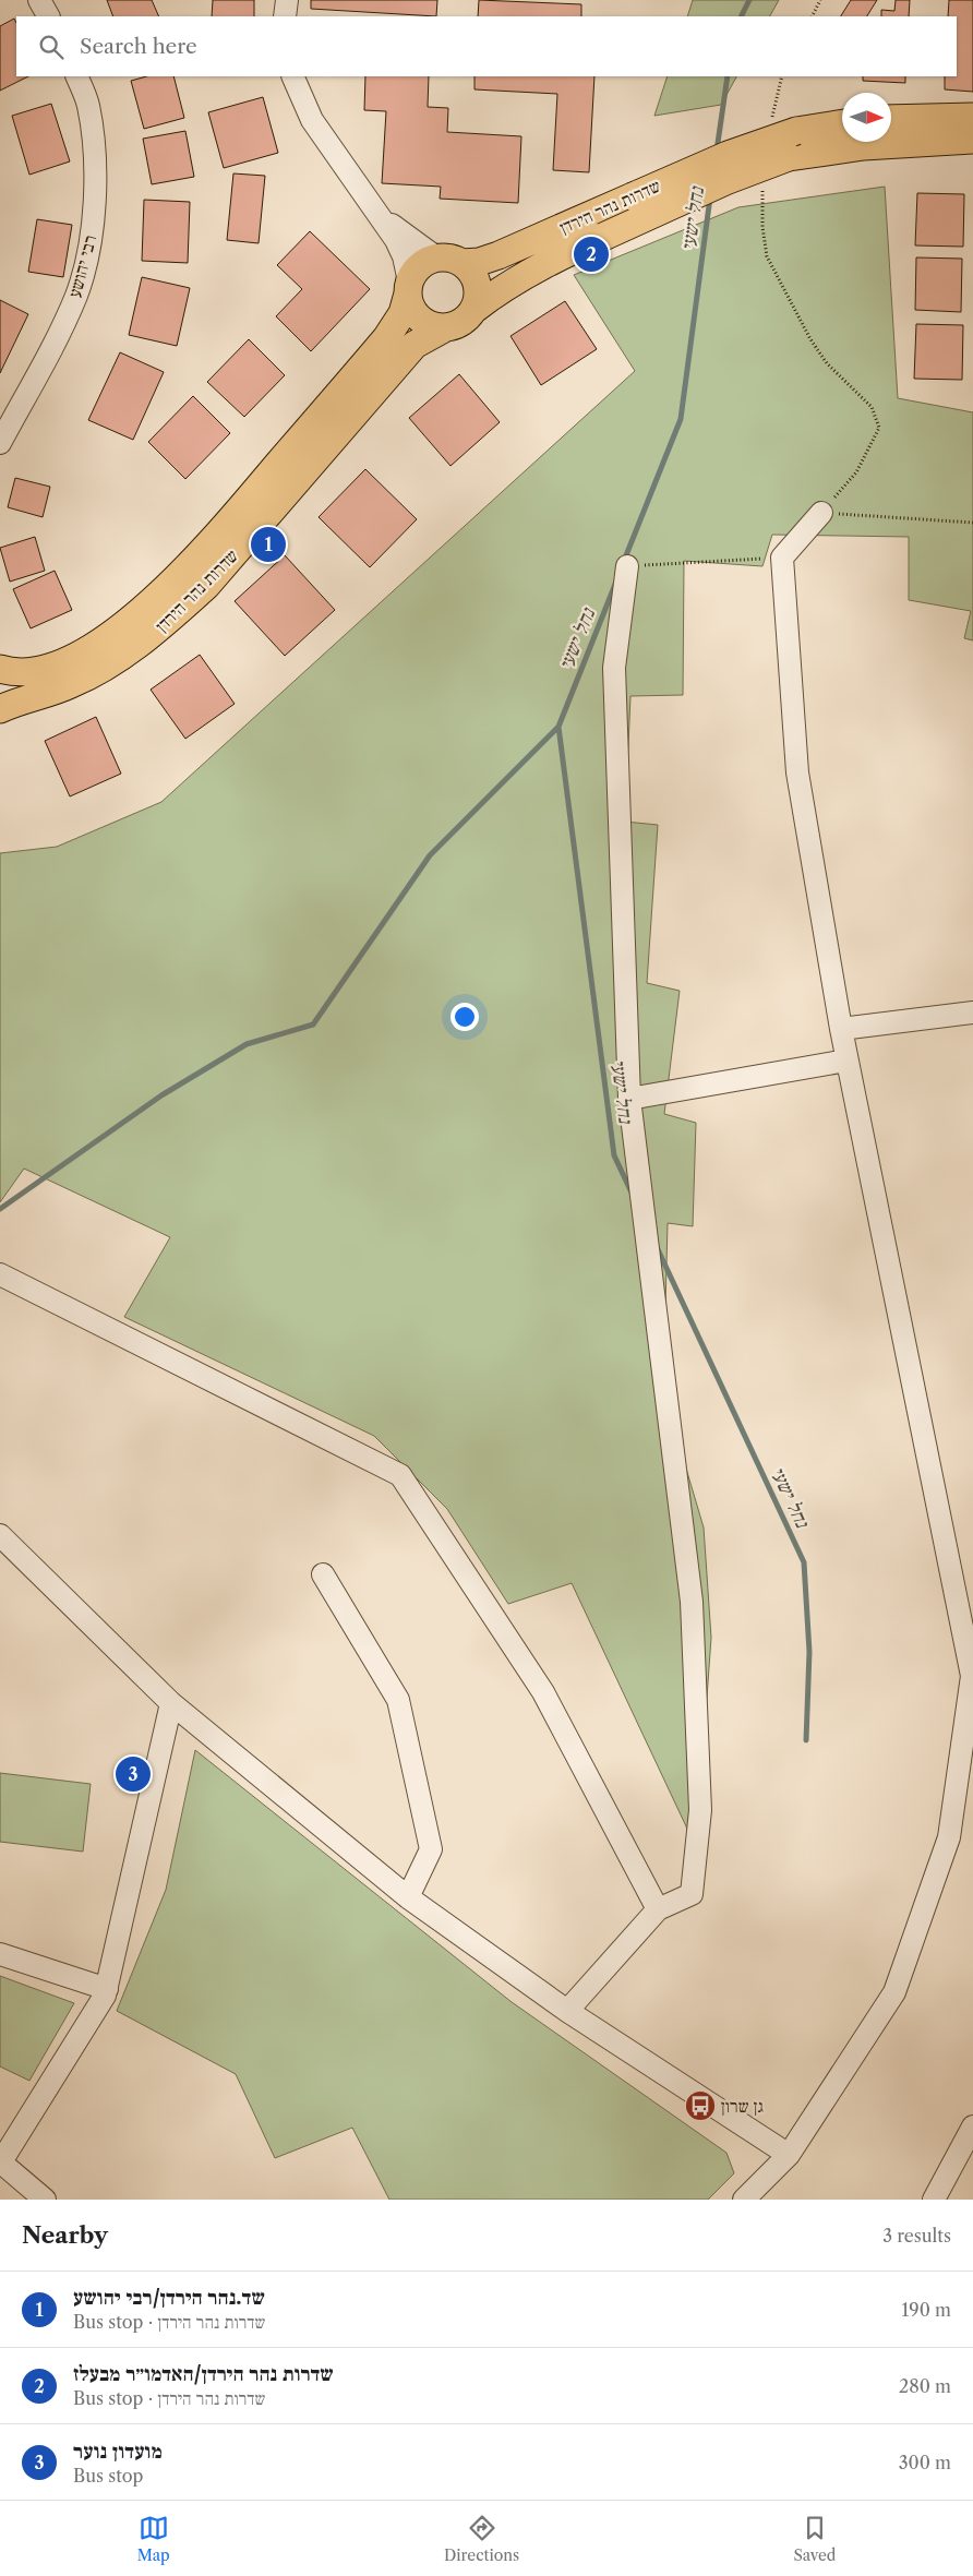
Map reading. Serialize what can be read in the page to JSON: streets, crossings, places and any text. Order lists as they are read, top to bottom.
{
  "streets": {
    "main road": ["שדרות נהר הירדן"],
    "street": ["רבי יהושע"]
  },
  "water": ["נחל ישעי"],
  "places": {
    "bus stop": ["גן שרון"]
  },
  "north": "right",
  "page": {
    "search": "Search here",
    "pins": ["2", "1", "3"],
    "heading": ["Nearby", "3 results"],
    "list": [
      {
        "mark": "1",
        "name": "שד.נהר הירדן/רבי יהושע",
        "note": "Bus stop · שדרות נהר הירדן",
        "value": "190 m"
      },
      {
        "mark": "2",
        "name": "שדרות נהר הירדן/האדמו״ר מבעלז",
        "note": "Bus stop · שדרות נהר הירדן",
        "value": "280 m"
      },
      {
        "mark": "3",
        "name": "מועדון נוער",
        "note": "Bus stop",
        "value": "300 m"
      }
    ],
    "nav": ["Map", "Directions", "Saved"]
  }
}
